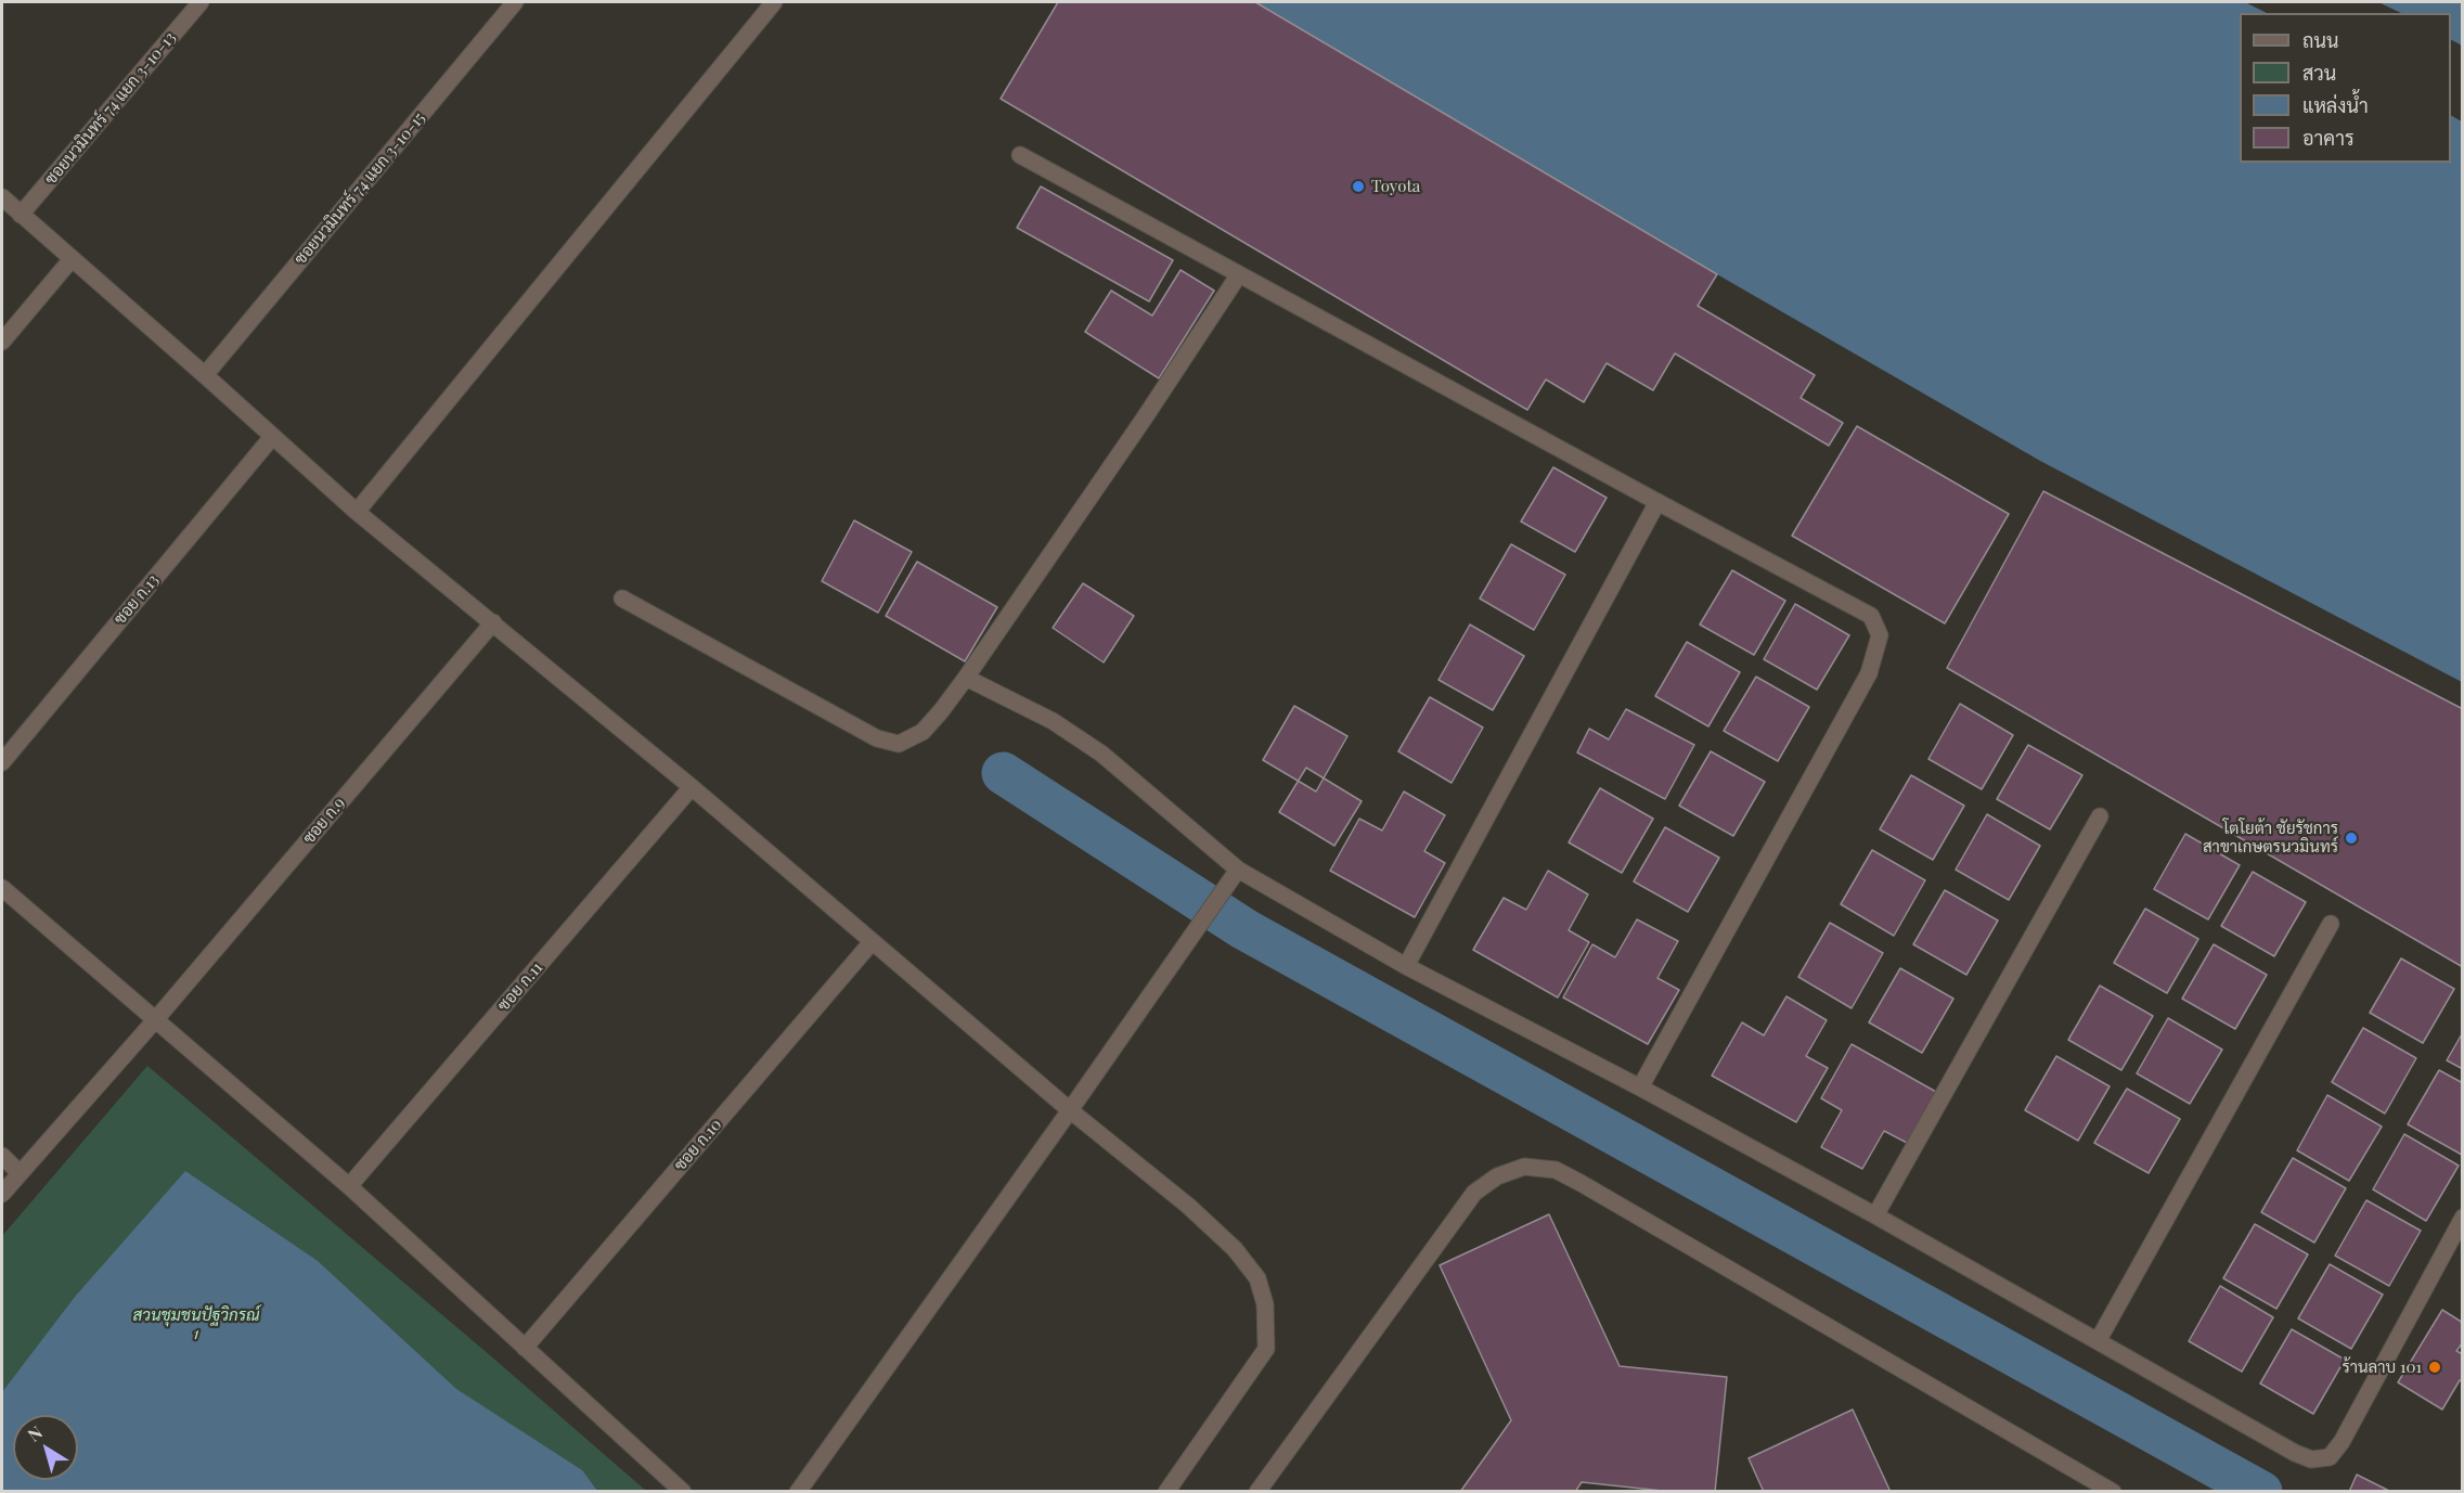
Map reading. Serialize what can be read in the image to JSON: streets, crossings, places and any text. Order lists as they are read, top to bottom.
{
  "streets": {
    "street": [
      "ซอยนวมินทร์ 74 แยก 3-10-13",
      "ซอยนวมินทร์ 74 แยก 3-10-15",
      "ซอย ก.13",
      "ซอย ก.9",
      "ซอย ก.11",
      "ซอย ก.10"
    ]
  },
  "parks": ["สวนชุมชนปัฐวิกรณ์ 1"],
  "places": ["Toyota", "โตโยต้า ชัยรัชการ สาขาเกษตรนวมินทร์", "ร้านลาบ 101"],
  "legend": [
    "ถนน",
    "สวน",
    "แหล่งน้ำ",
    "อาคาร"
  ],
  "north": "top left"
}
